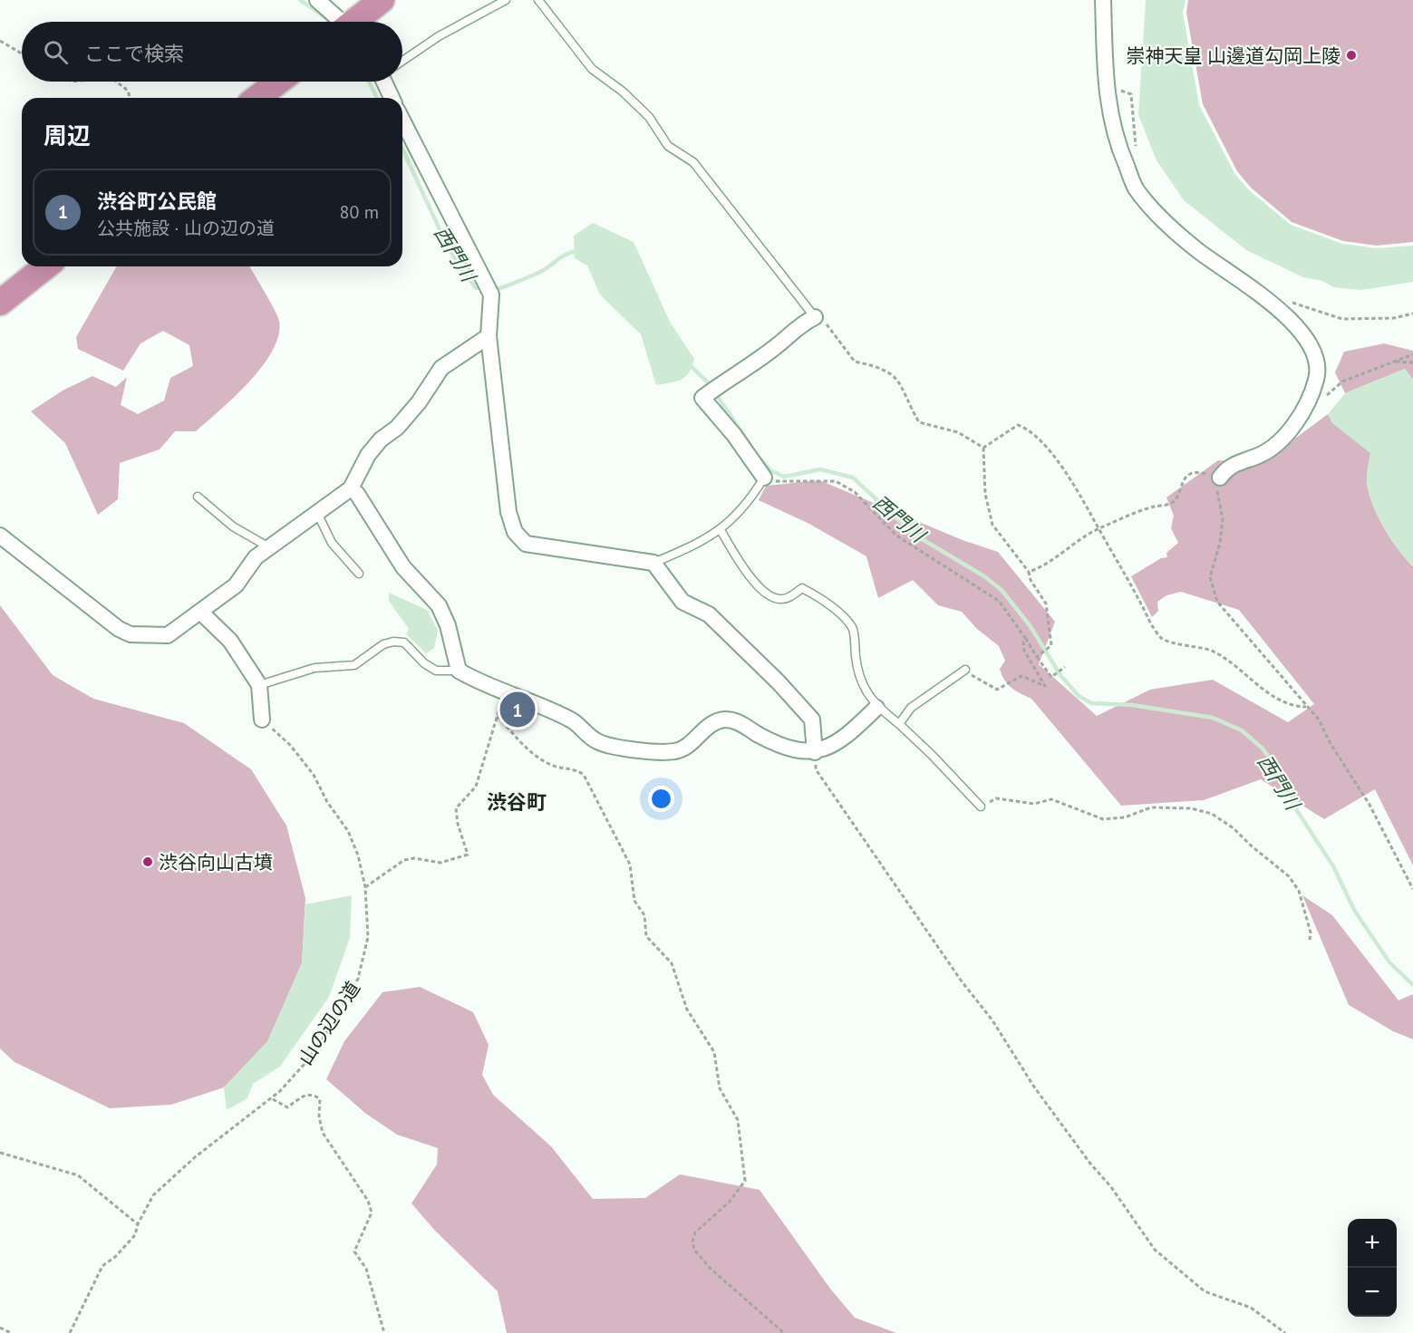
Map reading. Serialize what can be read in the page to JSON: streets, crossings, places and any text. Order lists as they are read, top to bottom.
{
  "streets": {
    "path": ["山の辺の道"]
  },
  "districts": ["渋谷町"],
  "water": ["西門川"],
  "places": ["崇神天皇 山邊道勾岡上陵", "渋谷向山古墳"],
  "page": {
    "search": "ここで検索",
    "heading": "周辺",
    "list": [
      {
        "mark": "1",
        "name": "渋谷町公民館",
        "note": "公共施設 · 山の辺の道",
        "value": "80 m"
      }
    ],
    "pins": "1",
    "map_buttons": ["+", "−"]
  }
}
